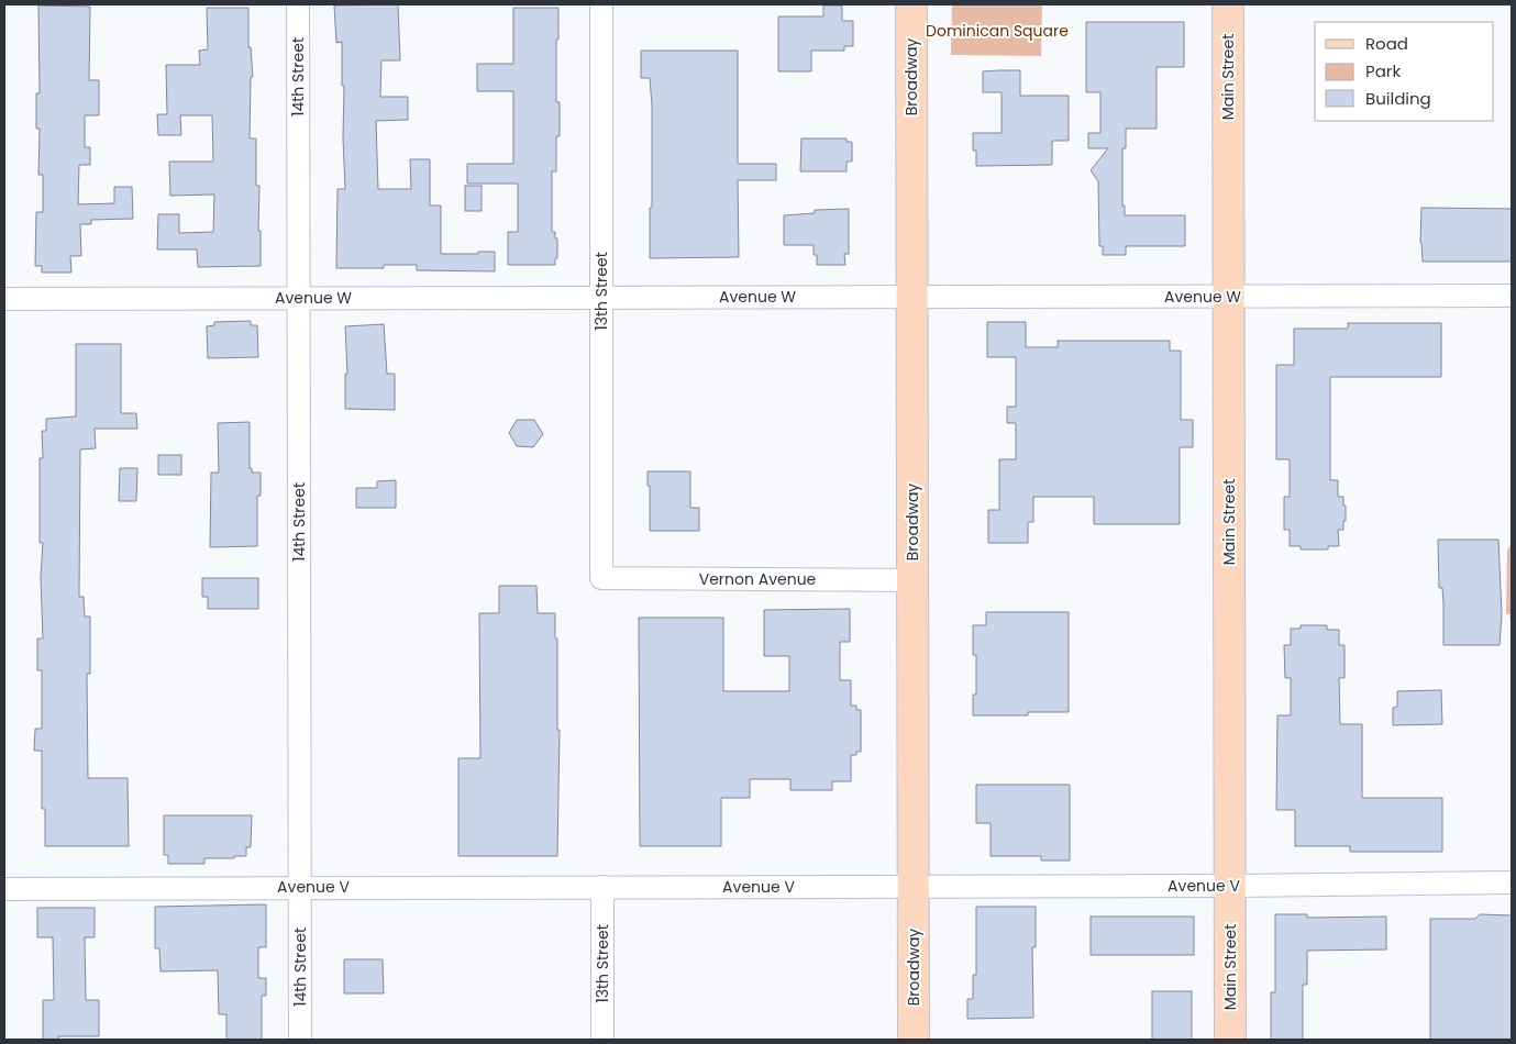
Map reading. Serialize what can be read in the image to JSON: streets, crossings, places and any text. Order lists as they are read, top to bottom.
{
  "streets": {
    "main road": ["Broadway", "Main Street"],
    "street": [
      "14th Street",
      "13th Street",
      "Avenue W",
      "Vernon Avenue",
      "Avenue V"
    ]
  },
  "crossings": [
    ["14th Street", "Avenue W"],
    ["14th Street", "Avenue V"],
    ["Broadway", "Avenue W"],
    ["Broadway", "Vernon Avenue"],
    ["Broadway", "Avenue V"],
    ["Main Street", "Avenue W"],
    ["Main Street", "Avenue V"],
    ["13th Street", "Avenue W"],
    ["13th Street", "Vernon Avenue"],
    ["13th Street", "Avenue V"]
  ],
  "parks": ["Dominican Square"],
  "legend": ["Road", "Park", "Building"]
}
